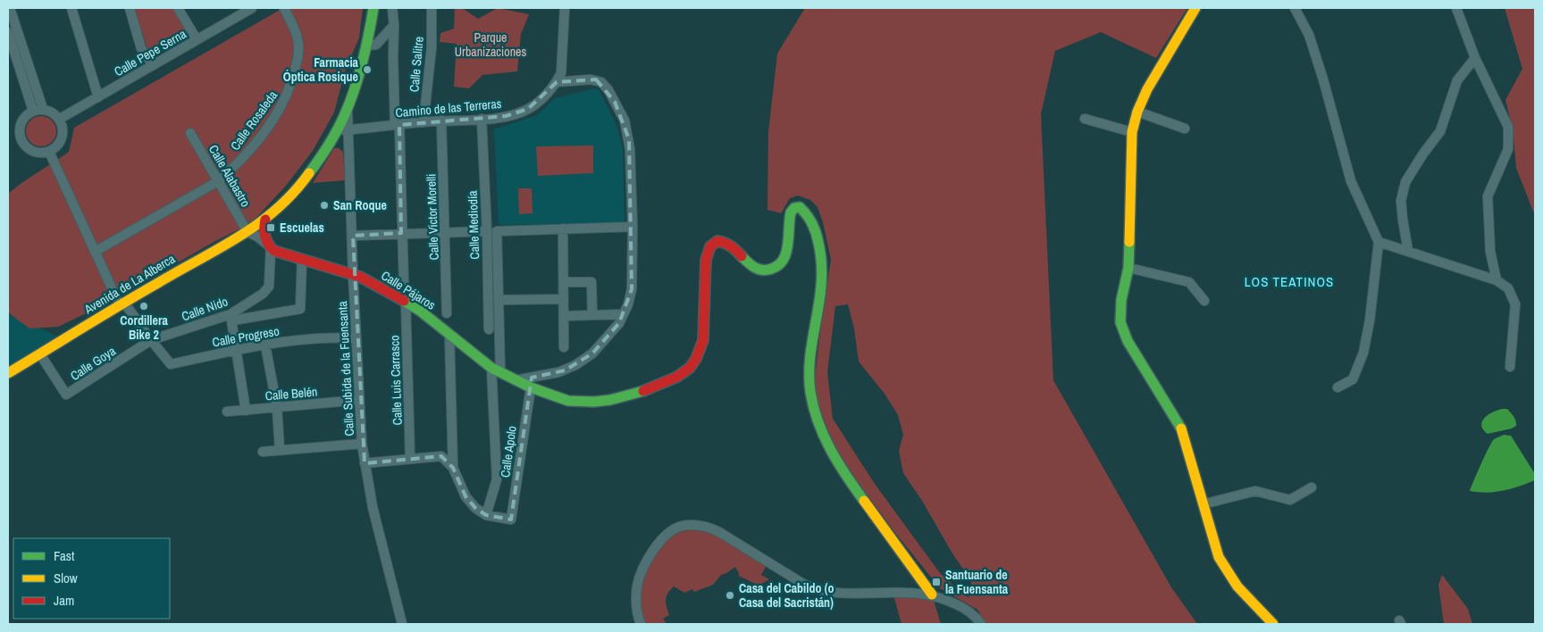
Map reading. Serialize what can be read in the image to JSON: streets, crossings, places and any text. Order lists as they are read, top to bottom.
{
  "streets": {
    "street": [
      "Calle Pepe Serna",
      "Calle Salitre",
      "Camino de las Terreras",
      "Calle Rosaleda",
      "Calle Alabastro",
      "Calle Victor Morelli",
      "Calle Mediodía",
      "Avenida de La Alberca",
      "Calle Pájaros",
      "Calle Nido",
      "Calle Progreso",
      "Calle Goya",
      "Calle Subida de la Fuensanta",
      "Calle Luis Carrasco",
      "Calle Belén",
      "Calle Apolo"
    ]
  },
  "crossings": [
    ["Calle Salitre", "Camino de las Terreras"],
    ["Camino de las Terreras", "Calle Victor Morelli"],
    ["Camino de las Terreras", "Calle Mediodía"],
    ["Camino de las Terreras", "Avenida de La Alberca"],
    ["Camino de las Terreras", "Calle Subida de la Fuensanta"],
    ["Calle Rosaleda", "Calle Alabastro"],
    ["Calle Alabastro", "Avenida de La Alberca"],
    ["Calle Alabastro", "Calle Pájaros"],
    ["Avenida de La Alberca", "Calle Pájaros"],
    ["Avenida de La Alberca", "Calle Goya"],
    ["Avenida de La Alberca", "Calle Subida de la Fuensanta"],
    ["Calle Pájaros", "Calle Nido"],
    ["Calle Pájaros", "Calle Subida de la Fuensanta"],
    ["Calle Pájaros", "Calle Luis Carrasco"],
    ["Calle Pájaros", "Calle Apolo"],
    ["Calle Nido", "Calle Progreso"],
    ["Calle Nido", "Calle Goya"],
    ["Calle Progreso", "Calle Goya"],
    ["Calle Progreso", "Calle Subida de la Fuensanta"],
    ["Calle Subida de la Fuensanta", "Calle Belén"]
  ],
  "districts": ["LOS TEATINOS"],
  "parks": ["Parque Urbanizaciones"],
  "places": {
    "other": [
      "Farmacia Óptica Rosique",
      "San Roque",
      "Cordillera Bike 2",
      "Casa del Cabildo (o Casa del Sacristán)"
    ],
    "transit": ["Escuelas", "Santuario de la Fuensanta"]
  },
  "legend": ["Fast", "Slow", "Jam"]
}
